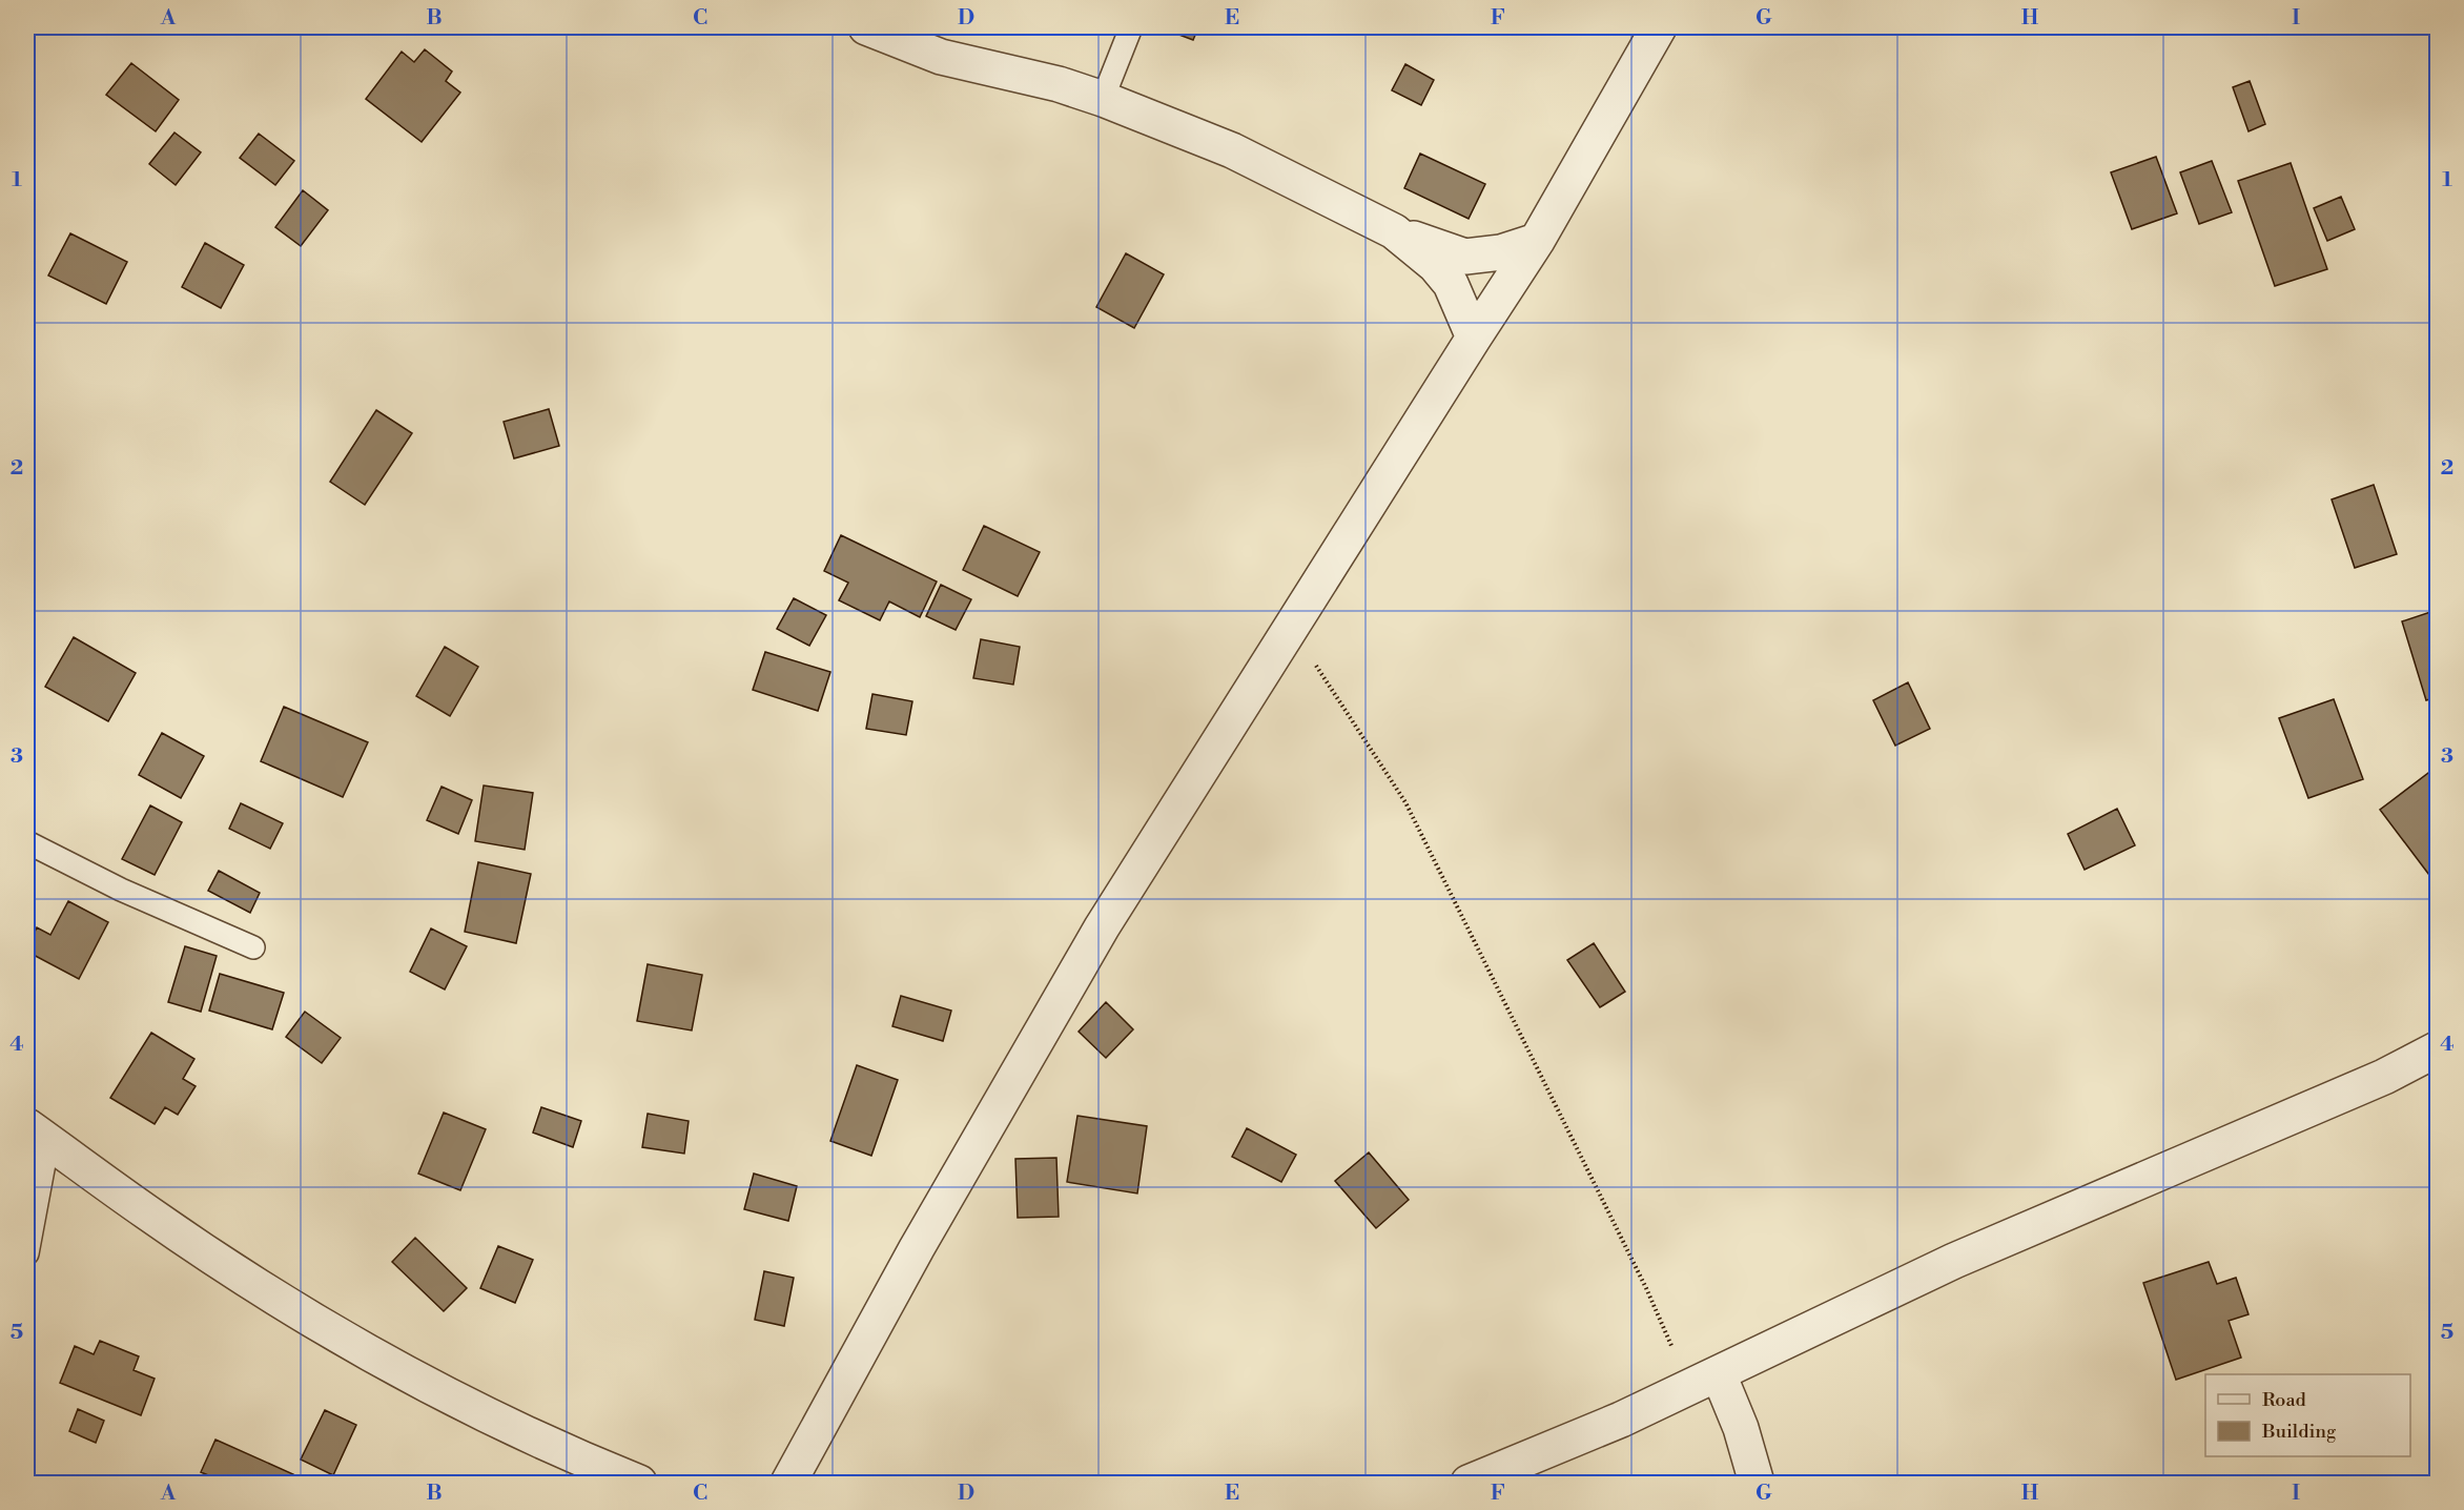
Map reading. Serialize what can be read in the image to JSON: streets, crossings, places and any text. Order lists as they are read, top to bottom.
{
  "legend": ["Road", "Building"],
  "grid": {
    "columns": [
      "A",
      "B",
      "C",
      "D",
      "E",
      "F",
      "G",
      "H",
      "I"
    ],
    "rows": [
      "1",
      "2",
      "3",
      "4",
      "5"
    ]
  }
}
